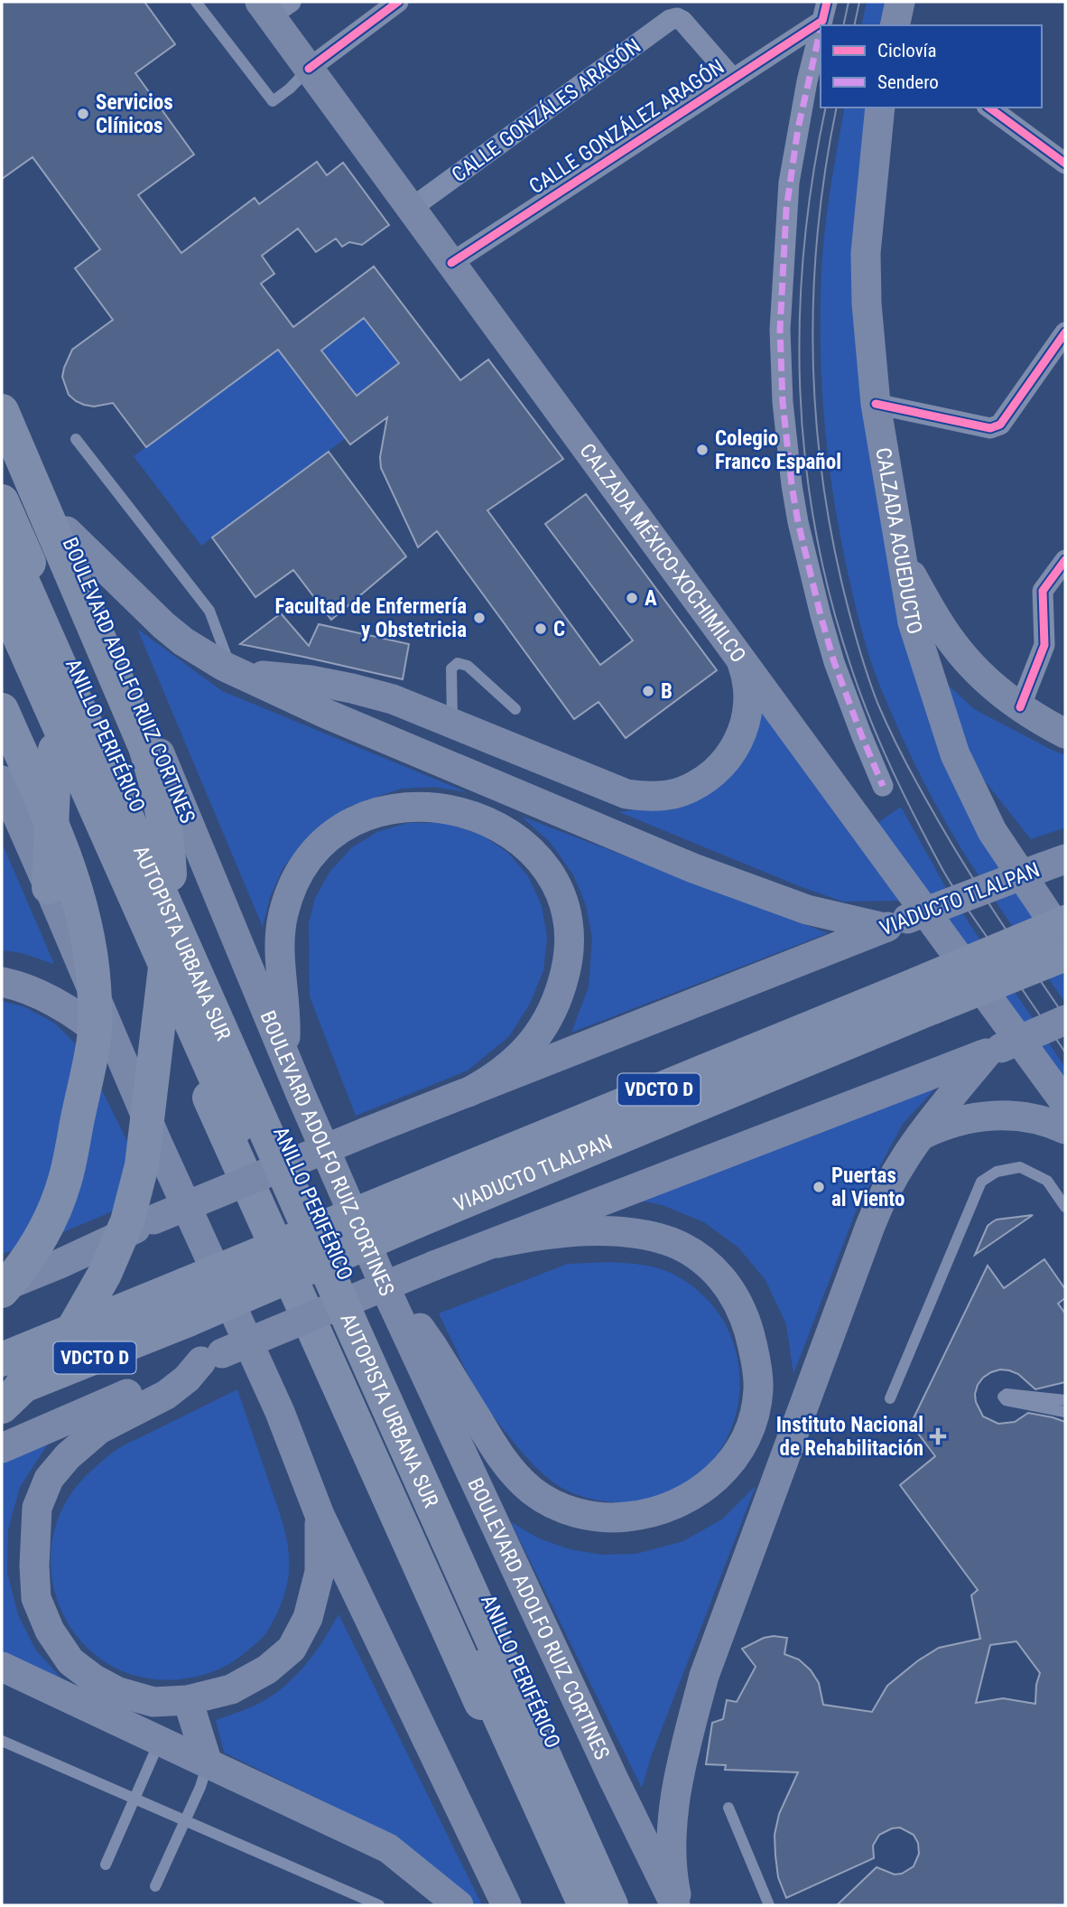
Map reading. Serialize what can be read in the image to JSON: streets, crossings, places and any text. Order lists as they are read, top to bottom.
{
  "streets": {
    "highway": [
      "ANILLO PERIFÉRICO",
      "VIADUCTO TLALPAN",
      "AUTOPISTA URBANA SUR",
      "VDCTO D"
    ],
    "main road": ["CALZADA ACUEDUCTO", "CALZADA MÉXICO-XOCHIMILCO", "BOULEVARD ADOLFO RUIZ CORTINES"],
    "street": ["CALLE GONZÁLES ARAGÓN", "CALLE GONZÁLEZ ARAGÓN"]
  },
  "crossings": [
    ["CALLE GONZÁLES ARAGÓN", "CALLE GONZÁLEZ ARAGÓN"],
    ["CALLE GONZÁLES ARAGÓN", "CALZADA MÉXICO-XOCHIMILCO"],
    ["CALLE GONZÁLEZ ARAGÓN", "CALZADA MÉXICO-XOCHIMILCO"]
  ],
  "places": {
    "other": [
      "Servicios Clínicos",
      "Colegio Franco Español",
      "A",
      "Facultad de Enfermería y Obstetricia",
      "C",
      "B",
      "Puertas al Viento"
    ],
    "health": ["Instituto Nacional de Rehabilitación"]
  },
  "legend": ["Ciclovía", "Sendero"]
}
